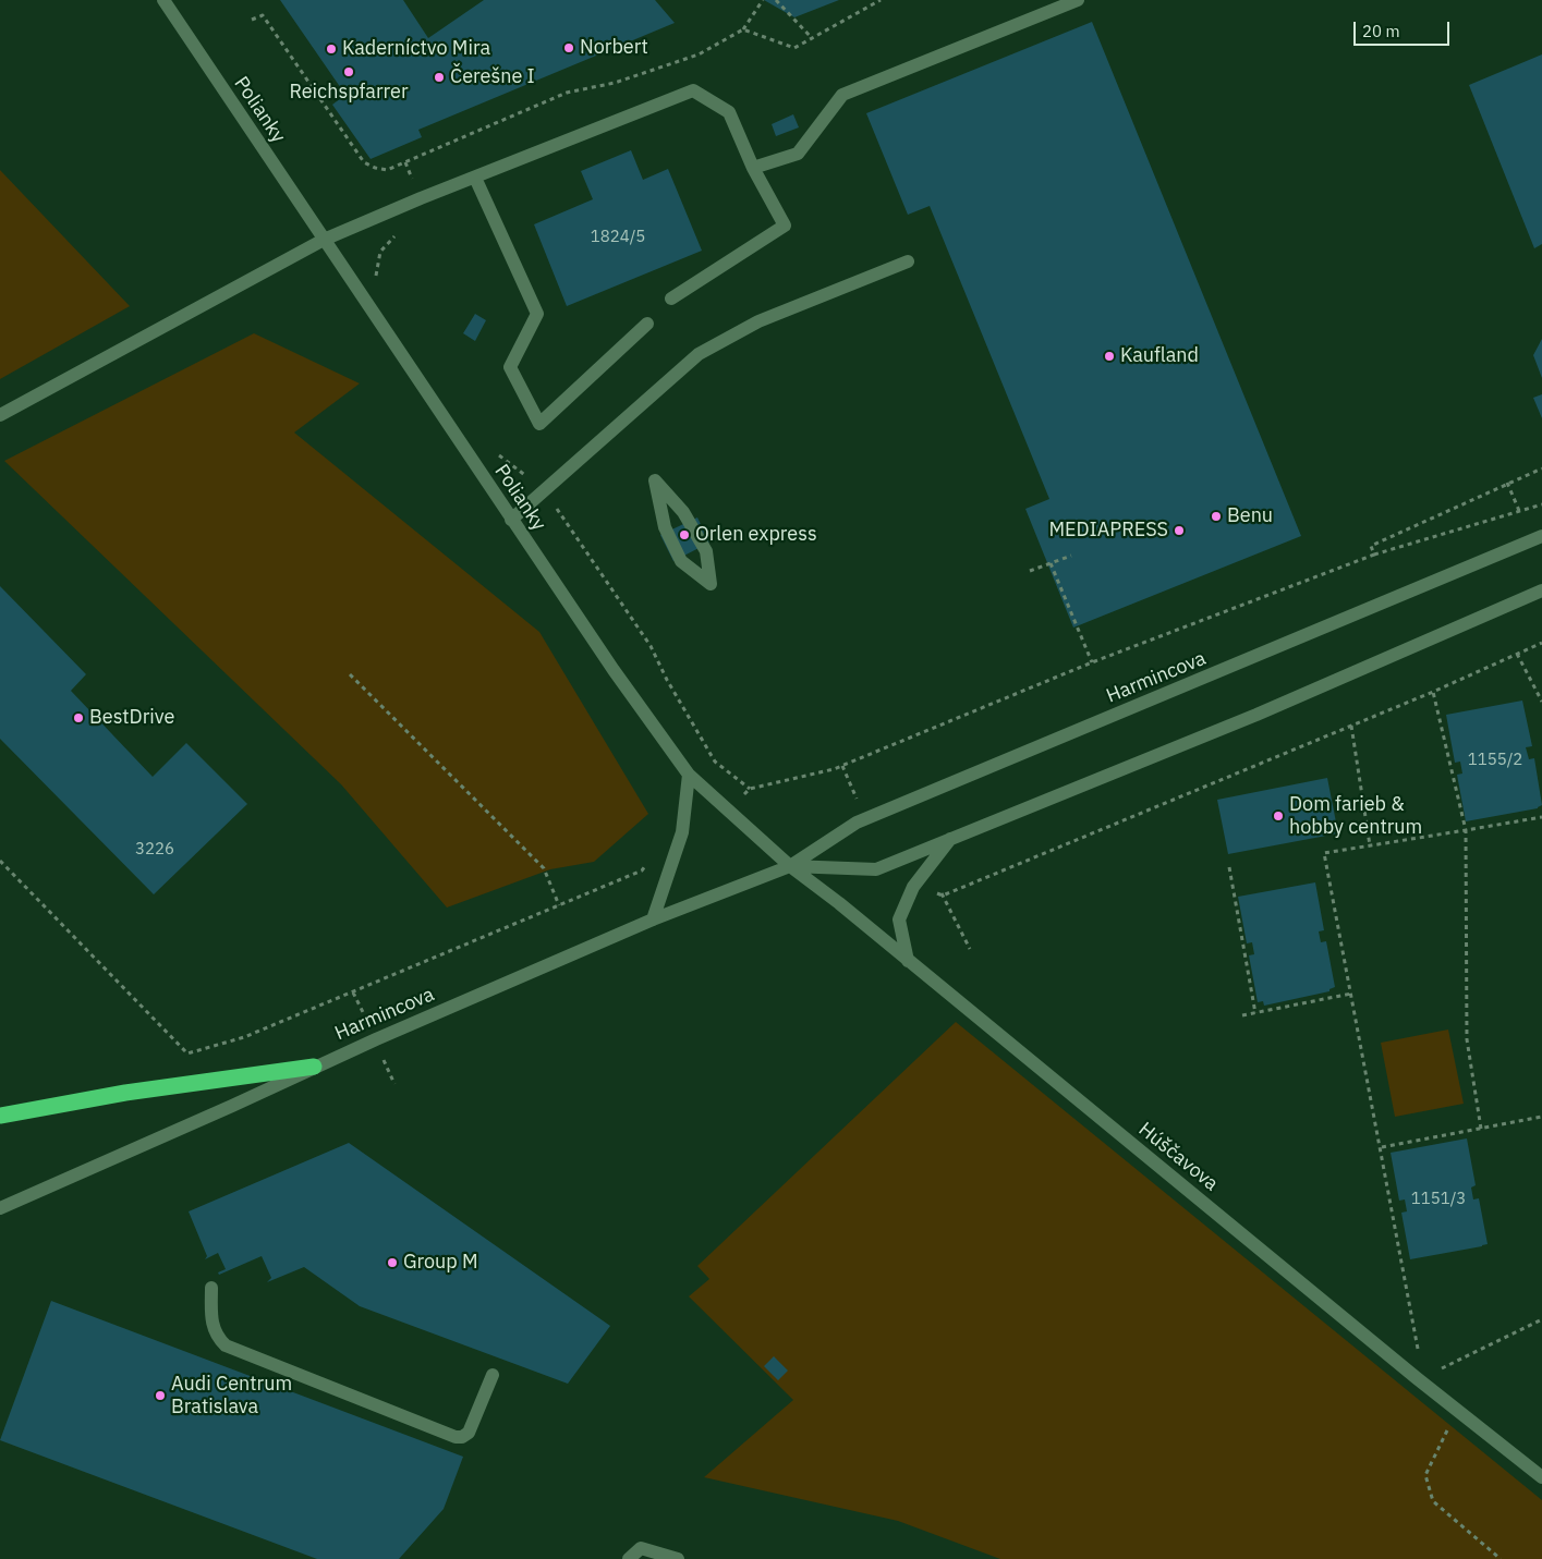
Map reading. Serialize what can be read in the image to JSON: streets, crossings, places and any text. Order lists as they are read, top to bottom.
{
  "streets": {
    "street": ["Polianky", "Harmincova", "Húščavova"]
  },
  "crossings": [
    ["Polianky", "Harmincova"],
    ["Polianky", "Húščavova"],
    ["Harmincova", "Húščavova"]
  ],
  "places": [
    "Norbert",
    "Kaderníctvo Mira",
    "Reichspfarrer",
    "Čerešne I",
    "Kaufland",
    "Benu",
    "MEDIAPRESS",
    "Orlen express",
    "BestDrive",
    "Dom farieb & hobby centrum",
    "Group M",
    "Audi Centrum Bratislava"
  ],
  "house_numbers": [
    "1824/5",
    "1155/2",
    "3226",
    "1151/3"
  ],
  "scale_bar": "20 m"
}
